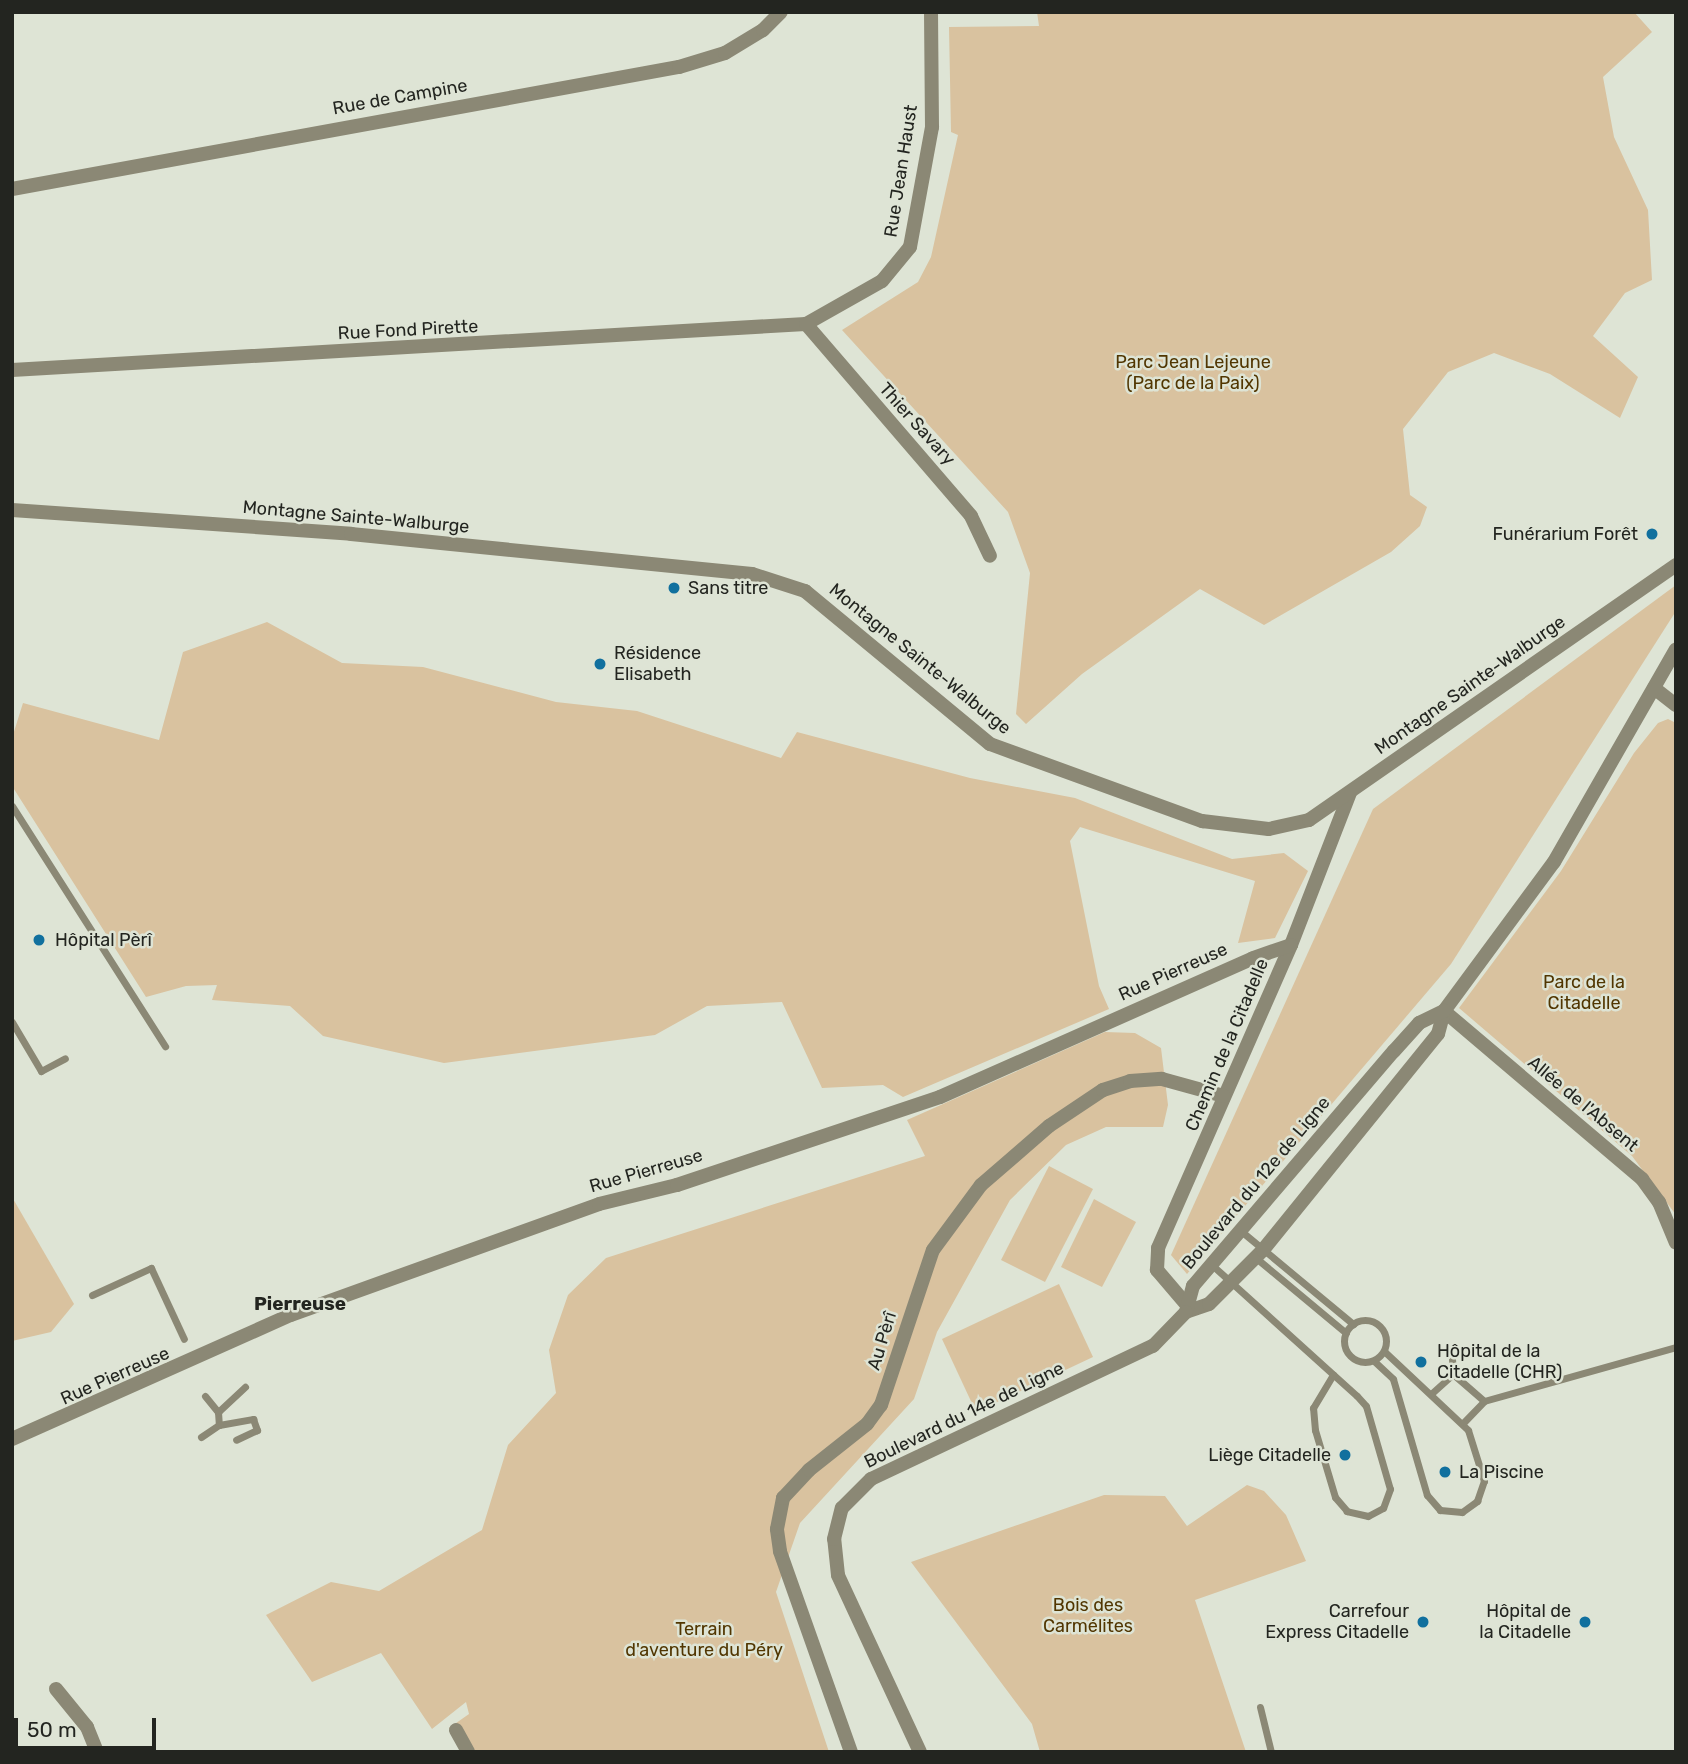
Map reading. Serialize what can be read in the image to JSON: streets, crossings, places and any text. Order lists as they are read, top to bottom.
{
  "streets": {
    "street": [
      "Rue de Campine",
      "Rue Jean Haust",
      "Rue Fond Pirette",
      "Thier Savary",
      "Montagne Sainte-Walburge",
      "Rue Pierreuse",
      "Chemin de la Citadelle",
      "Allée de l'Absent",
      "Boulevard du 12e de Ligne",
      "Au Pèrî",
      "Boulevard du 14e de Ligne"
    ]
  },
  "crossings": [
    ["Rue Jean Haust", "Rue Fond Pirette"],
    ["Rue Jean Haust", "Thier Savary"],
    ["Rue Fond Pirette", "Thier Savary"],
    ["Montagne Sainte-Walburge", "Chemin de la Citadelle"],
    ["Rue Pierreuse", "Chemin de la Citadelle"],
    ["Chemin de la Citadelle", "Boulevard du 12e de Ligne"],
    ["Chemin de la Citadelle", "Au Pèrî"],
    ["Chemin de la Citadelle", "Boulevard du 14e de Ligne"],
    ["Allée de l'Absent", "Boulevard du 12e de Ligne"],
    ["Boulevard du 12e de Ligne", "Boulevard du 14e de Ligne"]
  ],
  "districts": ["Pierreuse"],
  "parks": [
    "Parc Jean Lejeune (Parc de la Paix)",
    "Parc de la Citadelle",
    "Bois des Carmélites",
    "Terrain d'aventure du Péry"
  ],
  "places": [
    "Funérarium Forêt",
    "Sans titre",
    "Résidence Elisabeth",
    "Hôpital Pèrî",
    "Hôpital de la Citadelle (CHR)",
    "Liège Citadelle",
    "La Piscine",
    "Carrefour Express Citadelle",
    "Hôpital de la Citadelle"
  ],
  "scale_bar": "50 m"
}
